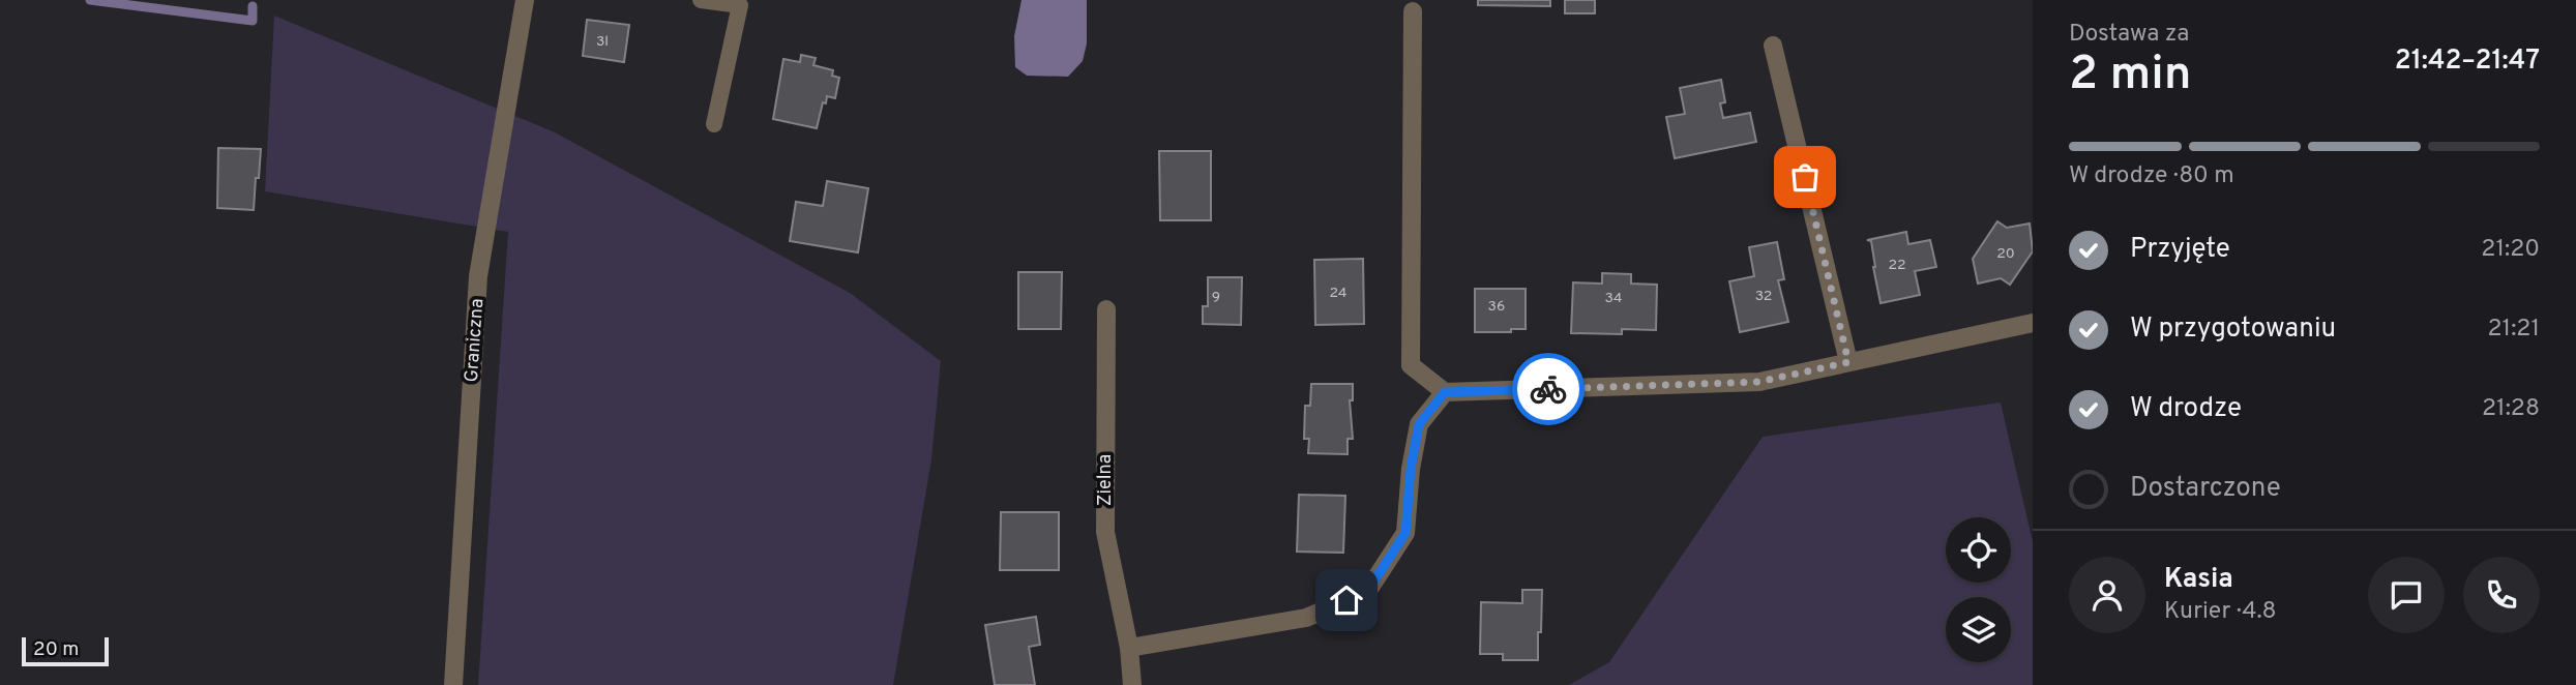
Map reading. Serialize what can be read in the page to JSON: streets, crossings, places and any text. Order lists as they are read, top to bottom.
{
  "streets": {
    "street": ["Graniczna", "Zielna"]
  },
  "house_numbers": [
    "3l",
    "20",
    "22",
    "24",
    "32",
    "9",
    "34",
    "36"
  ],
  "scale_bar": "20 m",
  "page": {
    "heading": ["2 min", "Dostawa za", "21:42–21:47"],
    "panel": ["Kasia", "Kurier · 4.8"],
    "bar": "W drodze · 80 m",
    "list": [
      ["Przyjęte", "21:20"],
      ["W przygotowaniu", "21:21"],
      ["W drodze", "21:28"],
      "Dostarczone"
    ],
    "scale": "20 m"
  }
}
